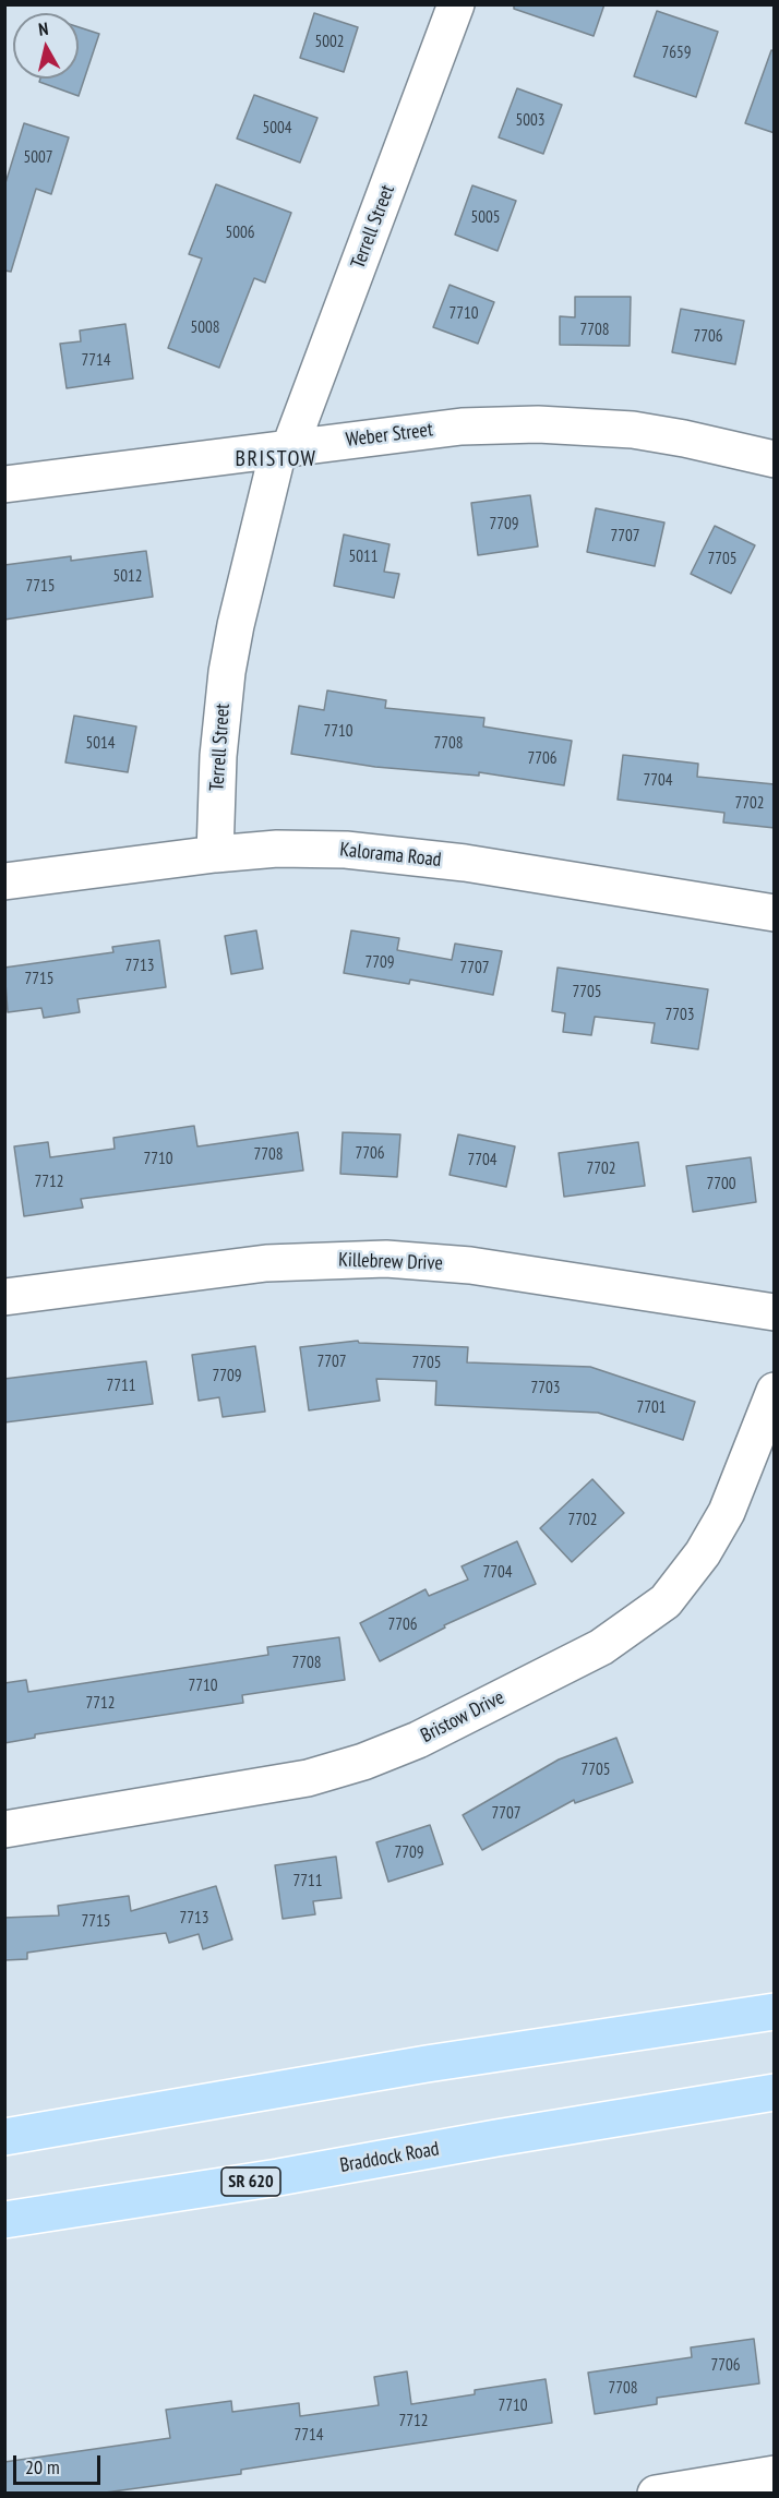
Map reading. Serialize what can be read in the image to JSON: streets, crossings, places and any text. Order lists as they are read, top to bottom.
{
  "streets": {
    "main road": ["Braddock Road", "SR 620"],
    "street": [
      "Terrell Street",
      "Weber Street",
      "Kalorama Road",
      "Killebrew Drive",
      "Bristow Drive"
    ]
  },
  "crossings": [
    ["Terrell Street", "Weber Street"],
    ["Terrell Street", "Kalorama Road"]
  ],
  "districts": ["BRISTOW"],
  "house_numbers": [
    "5002",
    "7659",
    "5003",
    "5004",
    "5007",
    "5005",
    "5006",
    "7710",
    "5008",
    "7708",
    "7706",
    "7714",
    "7709",
    "7707",
    "5011",
    "7705",
    "5012",
    "7715",
    "7710",
    "5014",
    "7708",
    "7706",
    "7704",
    "7702",
    "7709",
    "7713",
    "7707",
    "7715",
    "7705",
    "7703",
    "7706",
    "7708",
    "7710",
    "7704",
    "7702",
    "7712",
    "7700",
    "7707",
    "7705",
    "7709",
    "7711",
    "7703",
    "7701",
    "7702",
    "7704",
    "7706",
    "7708",
    "7710",
    "7712",
    "7705",
    "7707",
    "7709",
    "7711",
    "7713",
    "7715",
    "7706",
    "7708",
    "7710",
    "7712",
    "7714"
  ],
  "scale_bar": "20 m",
  "north": "top"
}
